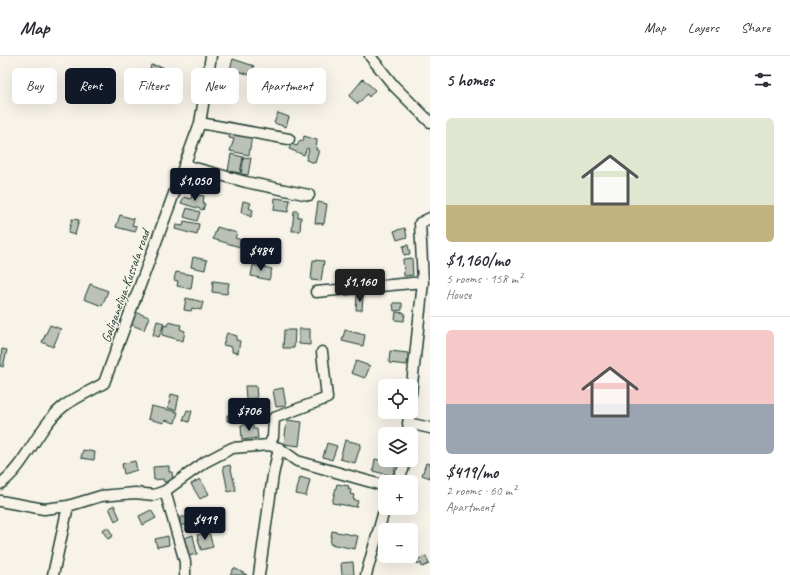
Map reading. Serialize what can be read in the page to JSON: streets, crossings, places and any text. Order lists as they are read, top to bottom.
{
  "streets": {
    "street": ["Galiganeliya-Kussala road"]
  },
  "page": {
    "header": "Map",
    "nav": ["Map", "Layers", "Share"],
    "heading": "5 homes",
    "chip": [
      "Buy",
      "Rent",
      "Filters",
      "New",
      "Apartment"
    ],
    "list": [
      {
        "name": "$1,160/mo",
        "note": "5 rooms · 158 m² · House"
      },
      {
        "name": "$419/mo",
        "note": "2 rooms · 60 m² · Apartment"
      }
    ],
    "price": [
      "$1,050",
      "$484",
      "$1,160",
      "$706",
      "$419"
    ],
    "map_buttons": ["+", "−"]
  }
}
